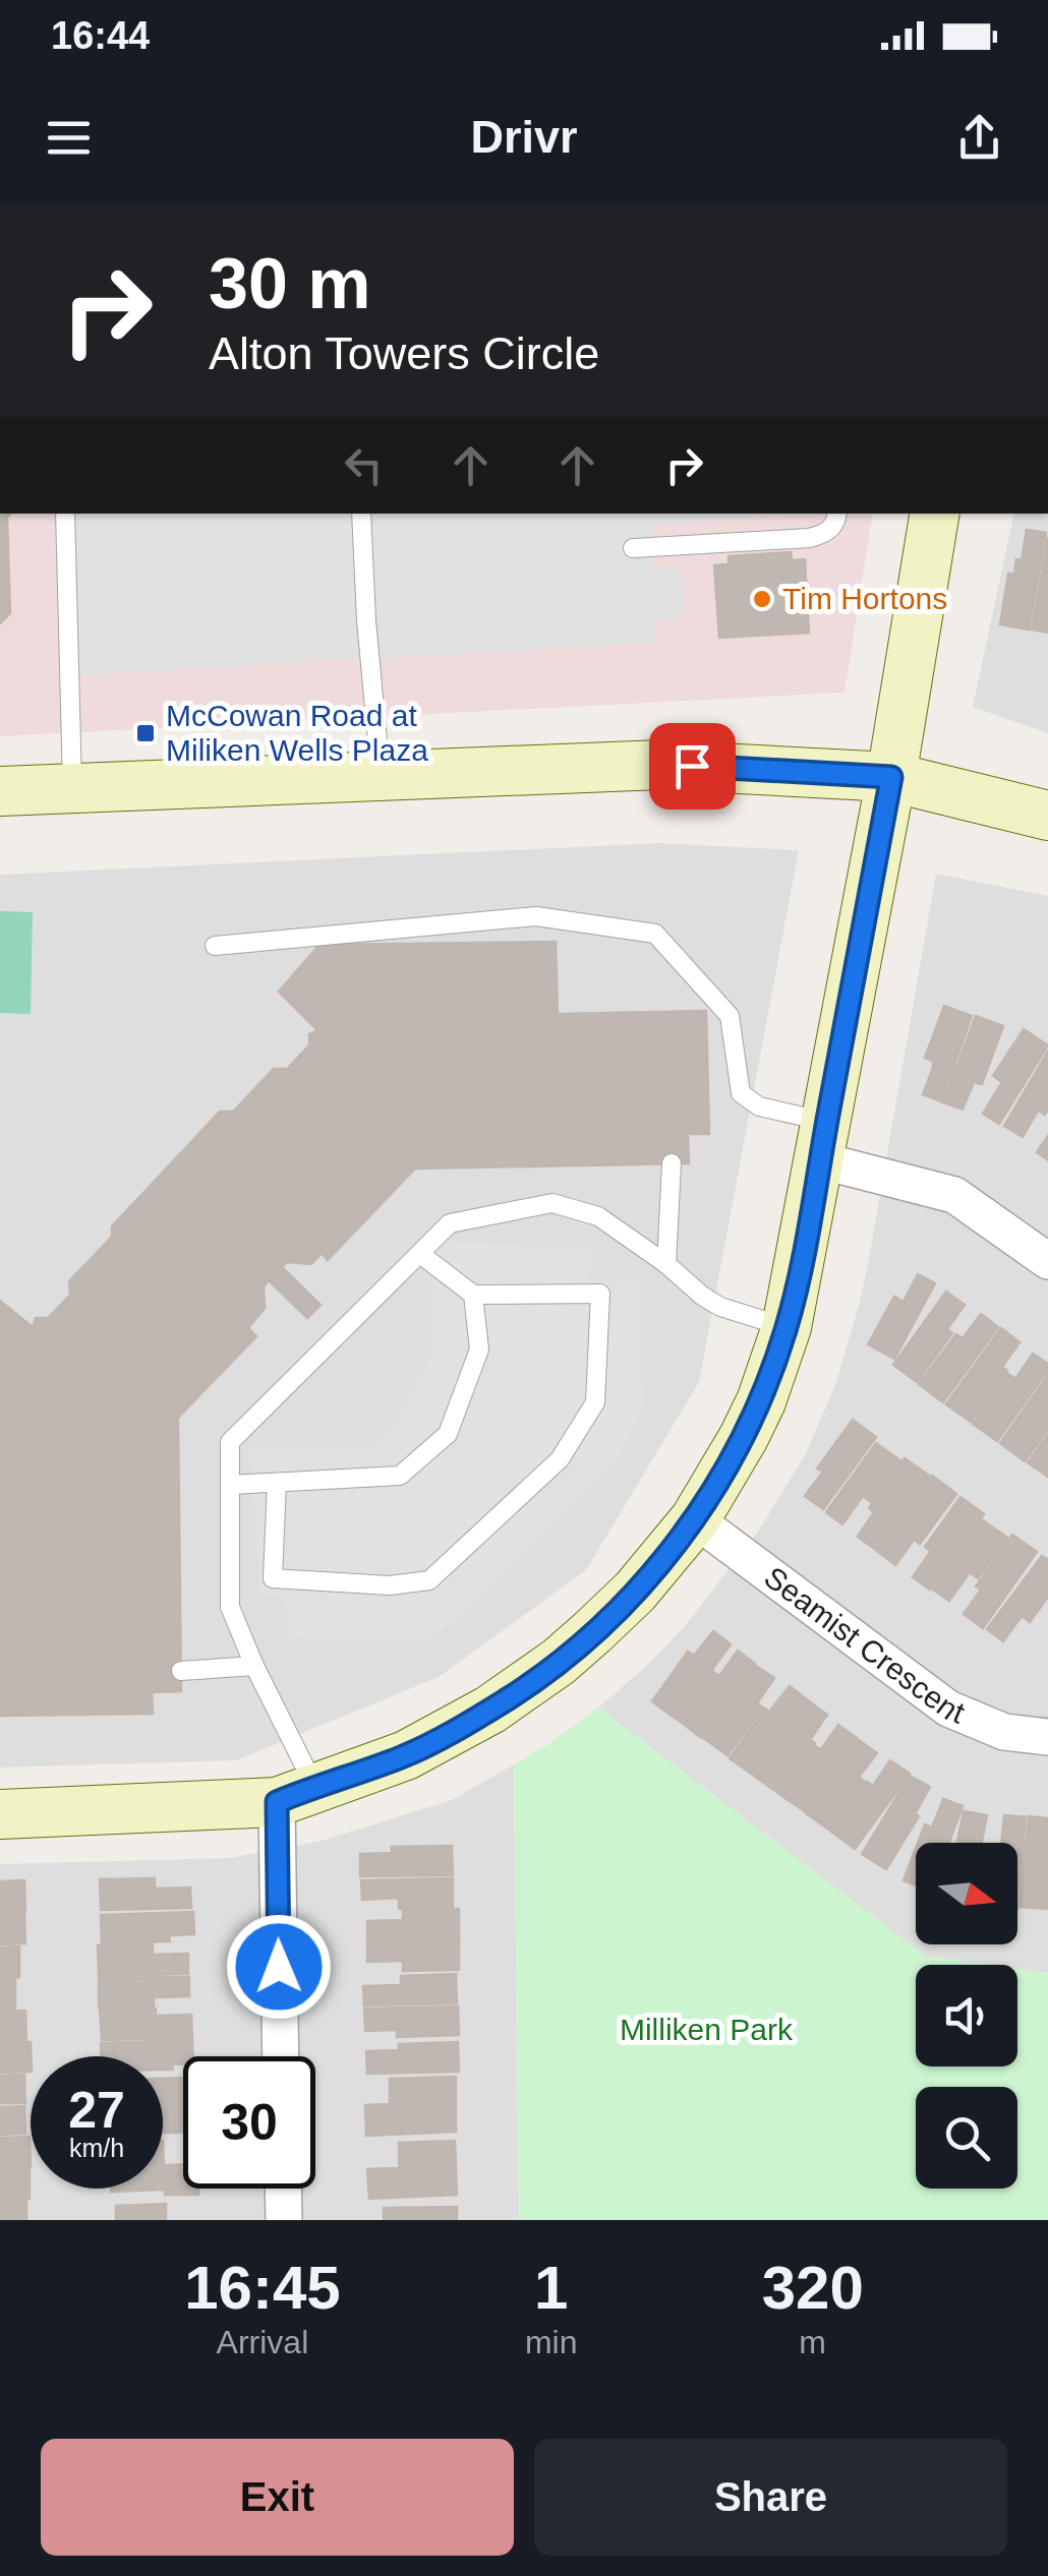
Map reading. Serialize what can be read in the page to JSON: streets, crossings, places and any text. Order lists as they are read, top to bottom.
{
  "streets": {
    "street": ["Seamist Crescent"]
  },
  "parks": ["Milliken Park"],
  "places": {
    "other": ["Tim Hortons"],
    "transit": ["McCowan Road at Miliken Wells Plaza"]
  },
  "north": "right",
  "page": {
    "status": "16:44",
    "header": "Drivr",
    "turn": ["30 m", "Alton Towers Circle"],
    "speed": "27 km/h",
    "limit": "30",
    "eta": [
      "16:45",
      "Arrival",
      "1",
      "min",
      "320",
      "m"
    ],
    "buttons": ["Exit", "Share"]
  }
}
